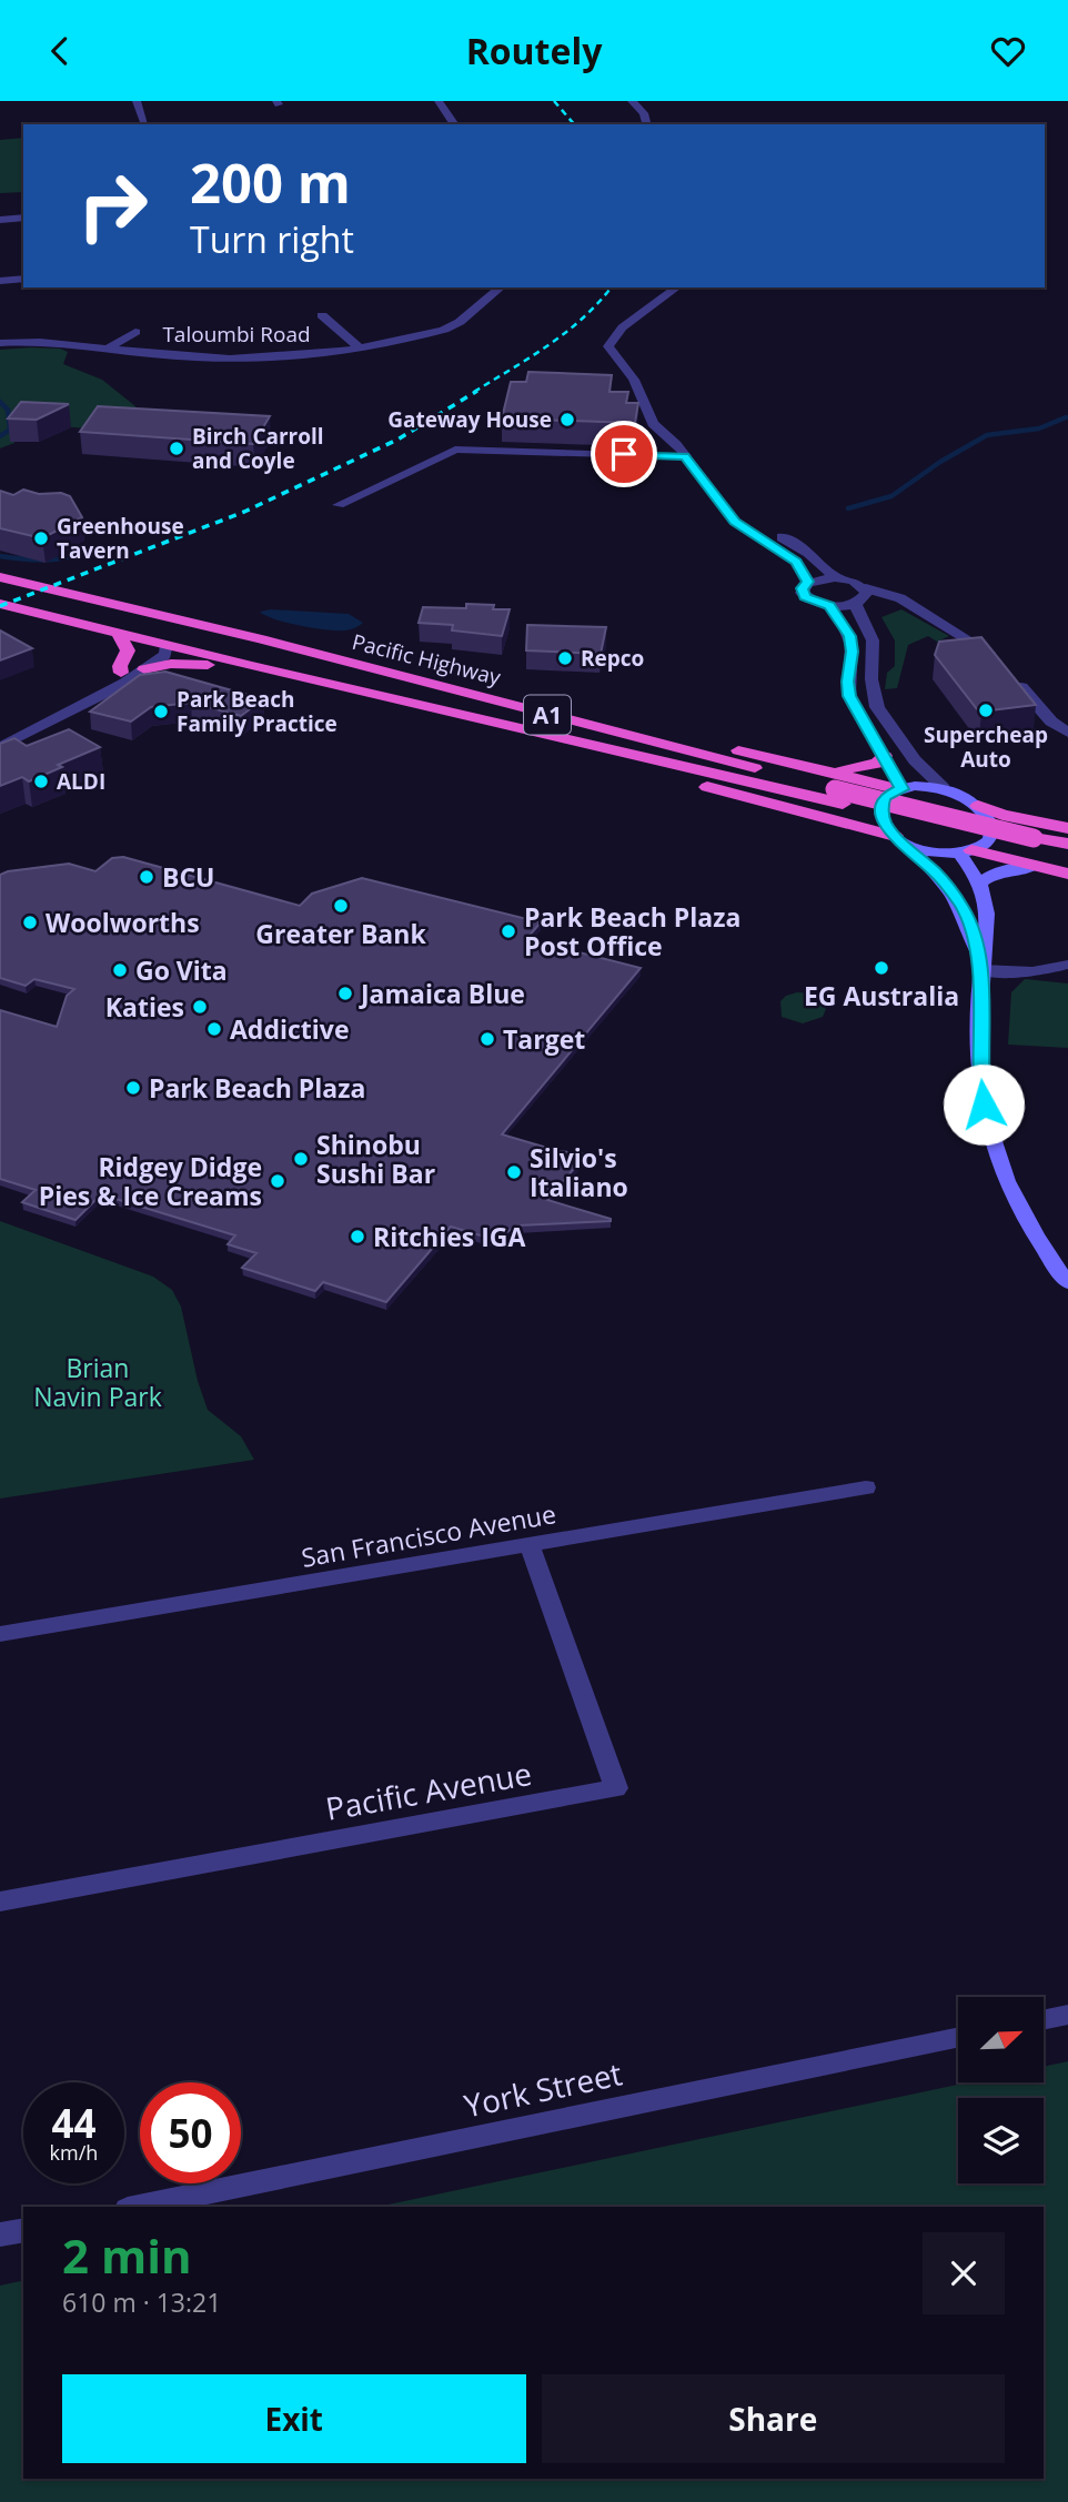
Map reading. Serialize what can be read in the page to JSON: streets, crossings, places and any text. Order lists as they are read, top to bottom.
{
  "streets": {
    "highway": ["Pacific Highway", "A1"],
    "street": [
      "Taloumbi Road",
      "San Francisco Avenue",
      "Pacific Avenue",
      "York Street"
    ]
  },
  "crossings": [
    ["San Francisco Avenue", "Pacific Avenue"]
  ],
  "parks": ["Brian Navin Park"],
  "places": [
    "Gateway House",
    "Birch Carroll and Coyle",
    "Greenhouse Tavern",
    "Repco",
    "Supercheap Auto",
    "Park Beach Family Practice",
    "ALDI",
    "BCU",
    "Greater Bank",
    "Woolworths",
    "Park Beach Plaza Post Office",
    "EG Australia",
    "Go Vita",
    "Jamaica Blue",
    "Katies",
    "Addictive",
    "Target",
    "Park Beach Plaza",
    "Shinobu Sushi Bar",
    "Silvio's Italiano",
    "Ridgey Didge Pies & Ice Creams",
    "Ritchies IGA"
  ],
  "north": "top right",
  "page": {
    "header": "Routely",
    "turn": ["200 m", "Turn right"],
    "speed": "44 km/h",
    "limit": "50",
    "heading": ["2 min", "610 m · 13:21"],
    "buttons": ["Exit", "Share"]
  }
}
